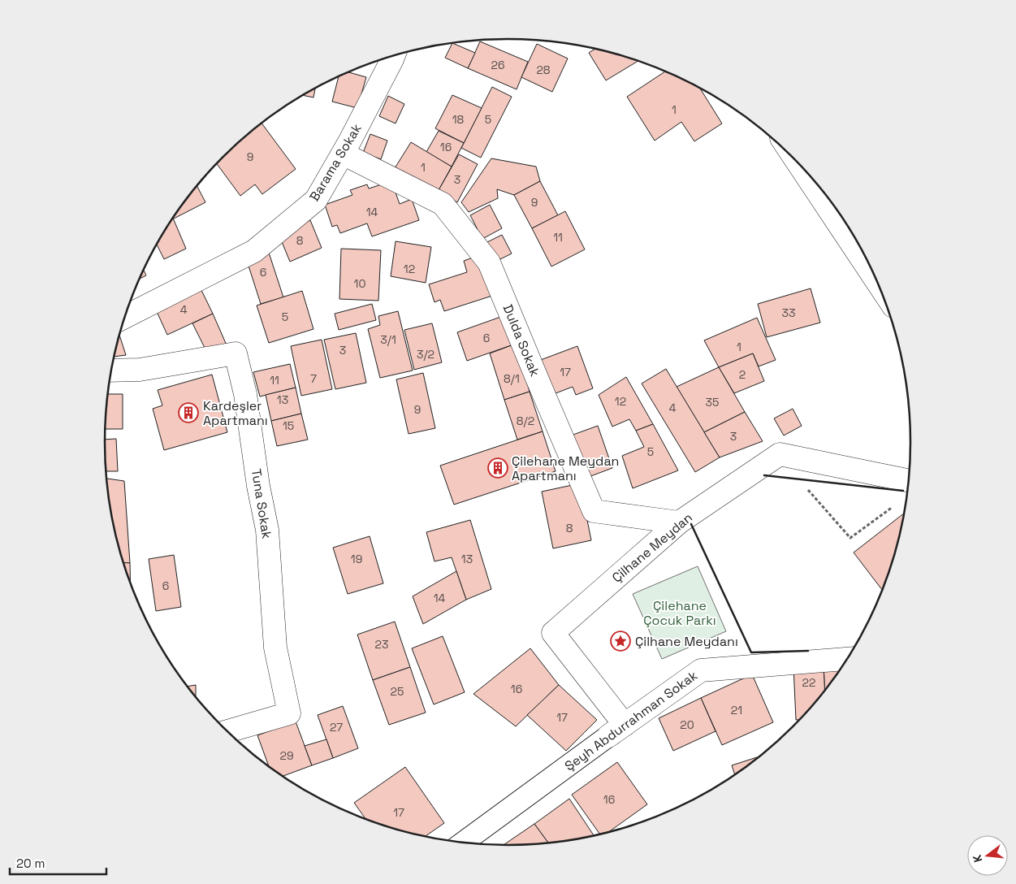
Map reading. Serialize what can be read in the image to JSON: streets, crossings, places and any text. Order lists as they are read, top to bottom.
{
  "streets": {
    "street": [
      "Barama Sokak",
      "Dulda Sokak",
      "Tuna Sokak",
      "Çilhane Meydan",
      "Şeyh Abdurrahman Sokak"
    ]
  },
  "crossings": [
    ["Barama Sokak", "Dulda Sokak"],
    ["Dulda Sokak", "Çilhane Meydan"],
    ["Çilhane Meydan", "Şeyh Abdurrahman Sokak"]
  ],
  "parks": ["Çilehane Çocuk Parkı"],
  "places": {
    "building": ["Kardeşler Apartmanı", "Çilehane Meydan Apartmanı"],
    "place": ["Çilhane Meydanı"]
  },
  "house_numbers": [
    "26",
    "28",
    "1",
    "18",
    "5",
    "16",
    "9",
    "1",
    "3",
    "9",
    "14",
    "11",
    "8",
    "12",
    "6",
    "10",
    "4",
    "33",
    "5",
    "6",
    "3/1",
    "1",
    "3",
    "3/2",
    "17",
    "2",
    "7",
    "8/1",
    "11",
    "13",
    "12",
    "35",
    "4",
    "9",
    "8/2",
    "15",
    "3",
    "5",
    "8",
    "19",
    "13",
    "6",
    "14",
    "23",
    "22",
    "16",
    "25",
    "21",
    "17",
    "20",
    "27",
    "29",
    "16",
    "17"
  ],
  "scale_bar": "20 m",
  "north": "left"
}
